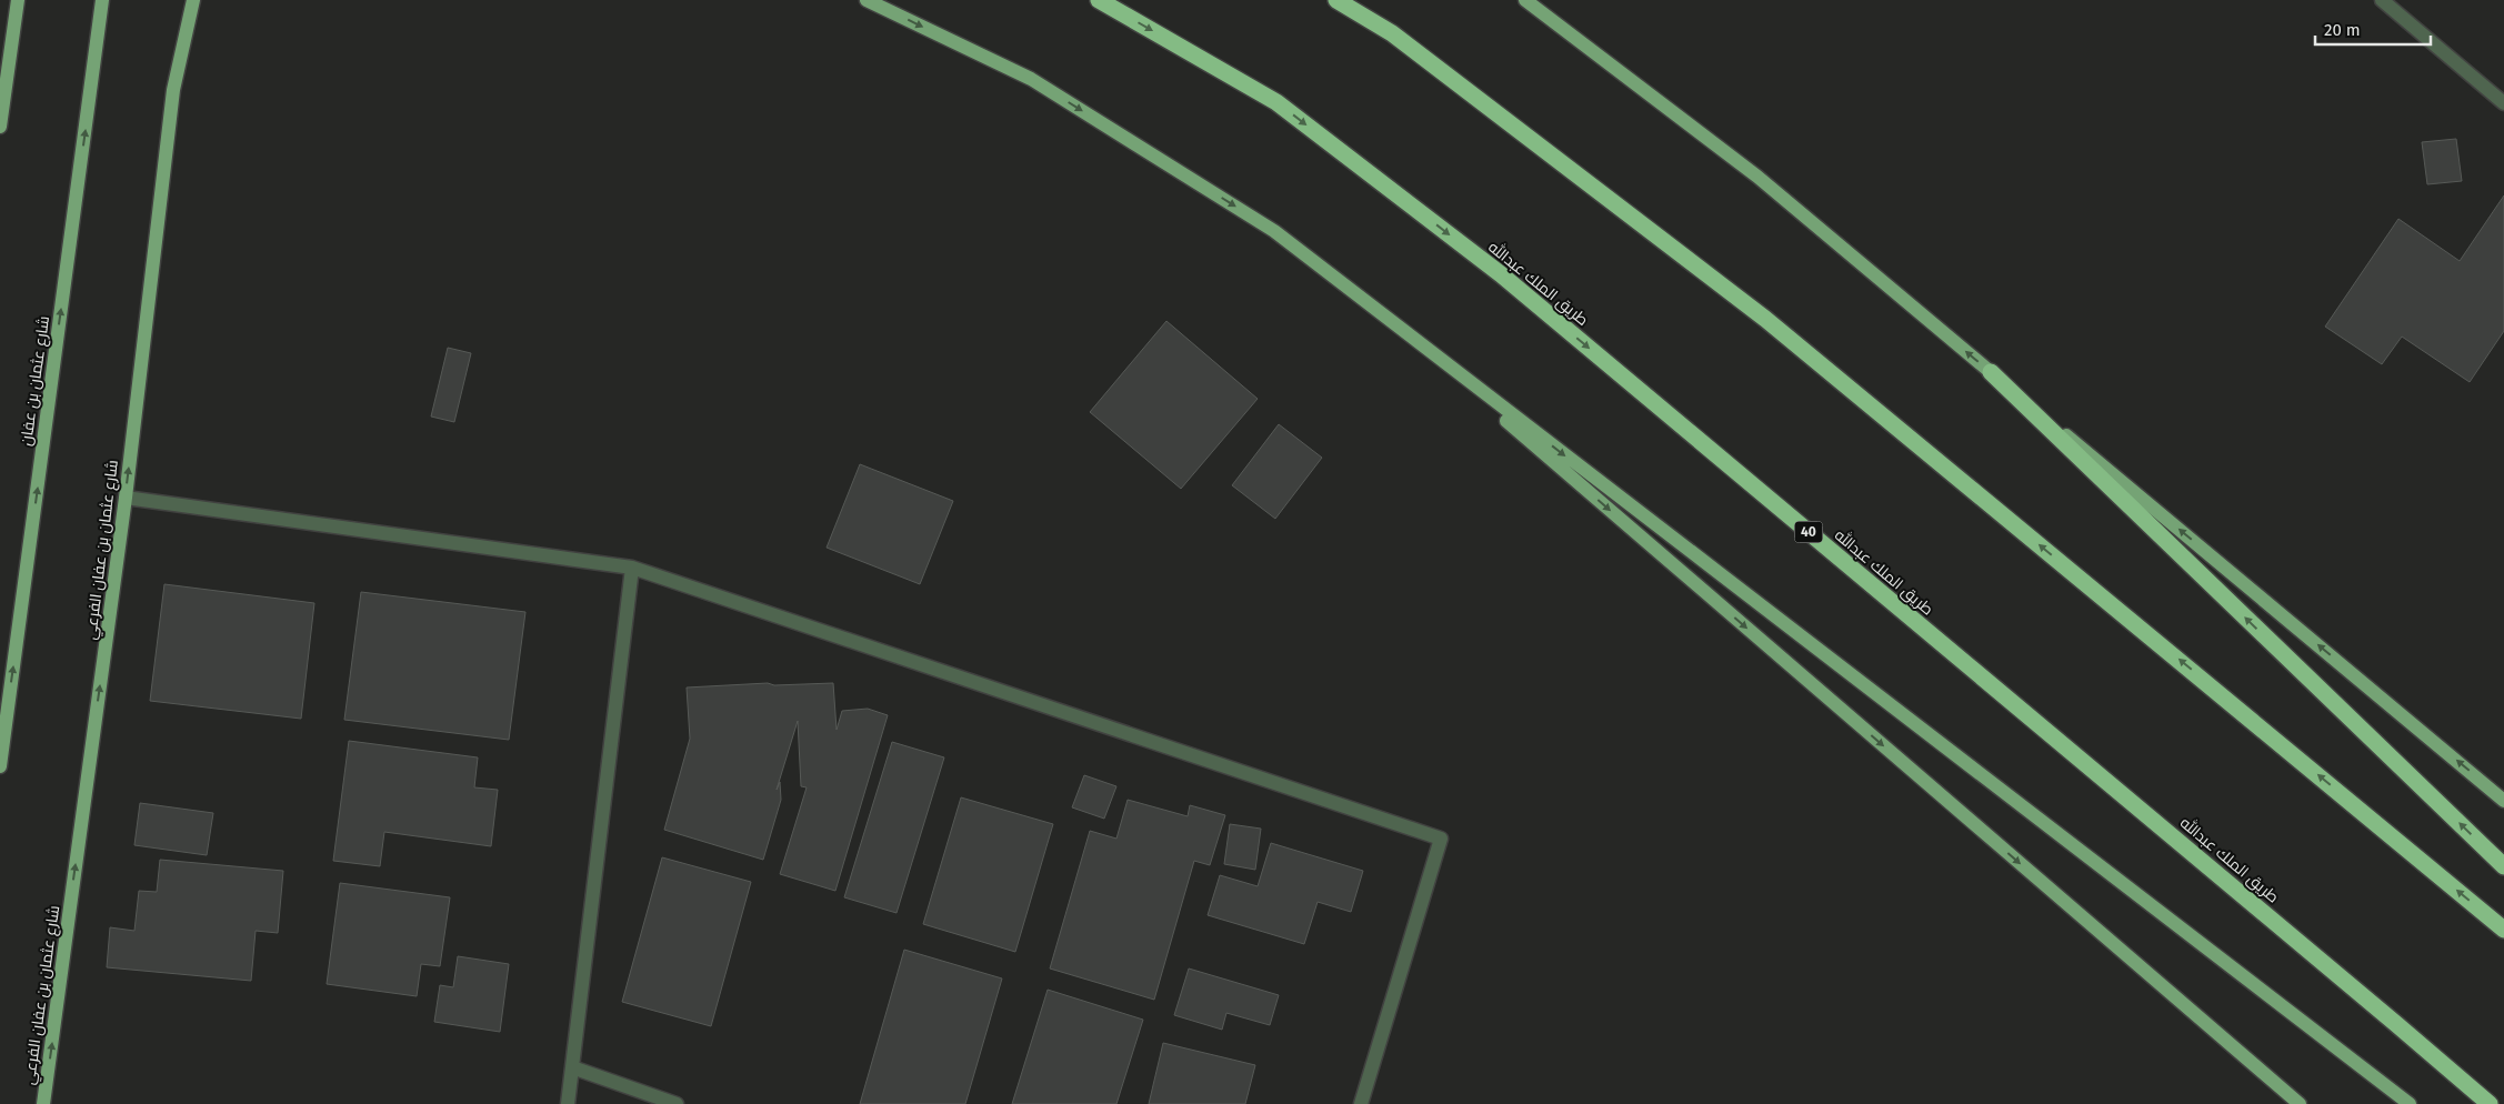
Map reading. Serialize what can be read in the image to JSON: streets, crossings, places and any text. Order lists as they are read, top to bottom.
{
  "streets": {
    "highway": ["طريق الملك عبدالله", "40"],
    "main road": ["شارع عثمان بن عفان", "شارع عثمان بن عفان الفرعي"]
  },
  "one_way": ["شارع عثمان بن عفان", "شارع عثمان بن عفان الفرعي"],
  "scale_bar": "20 m"
}
